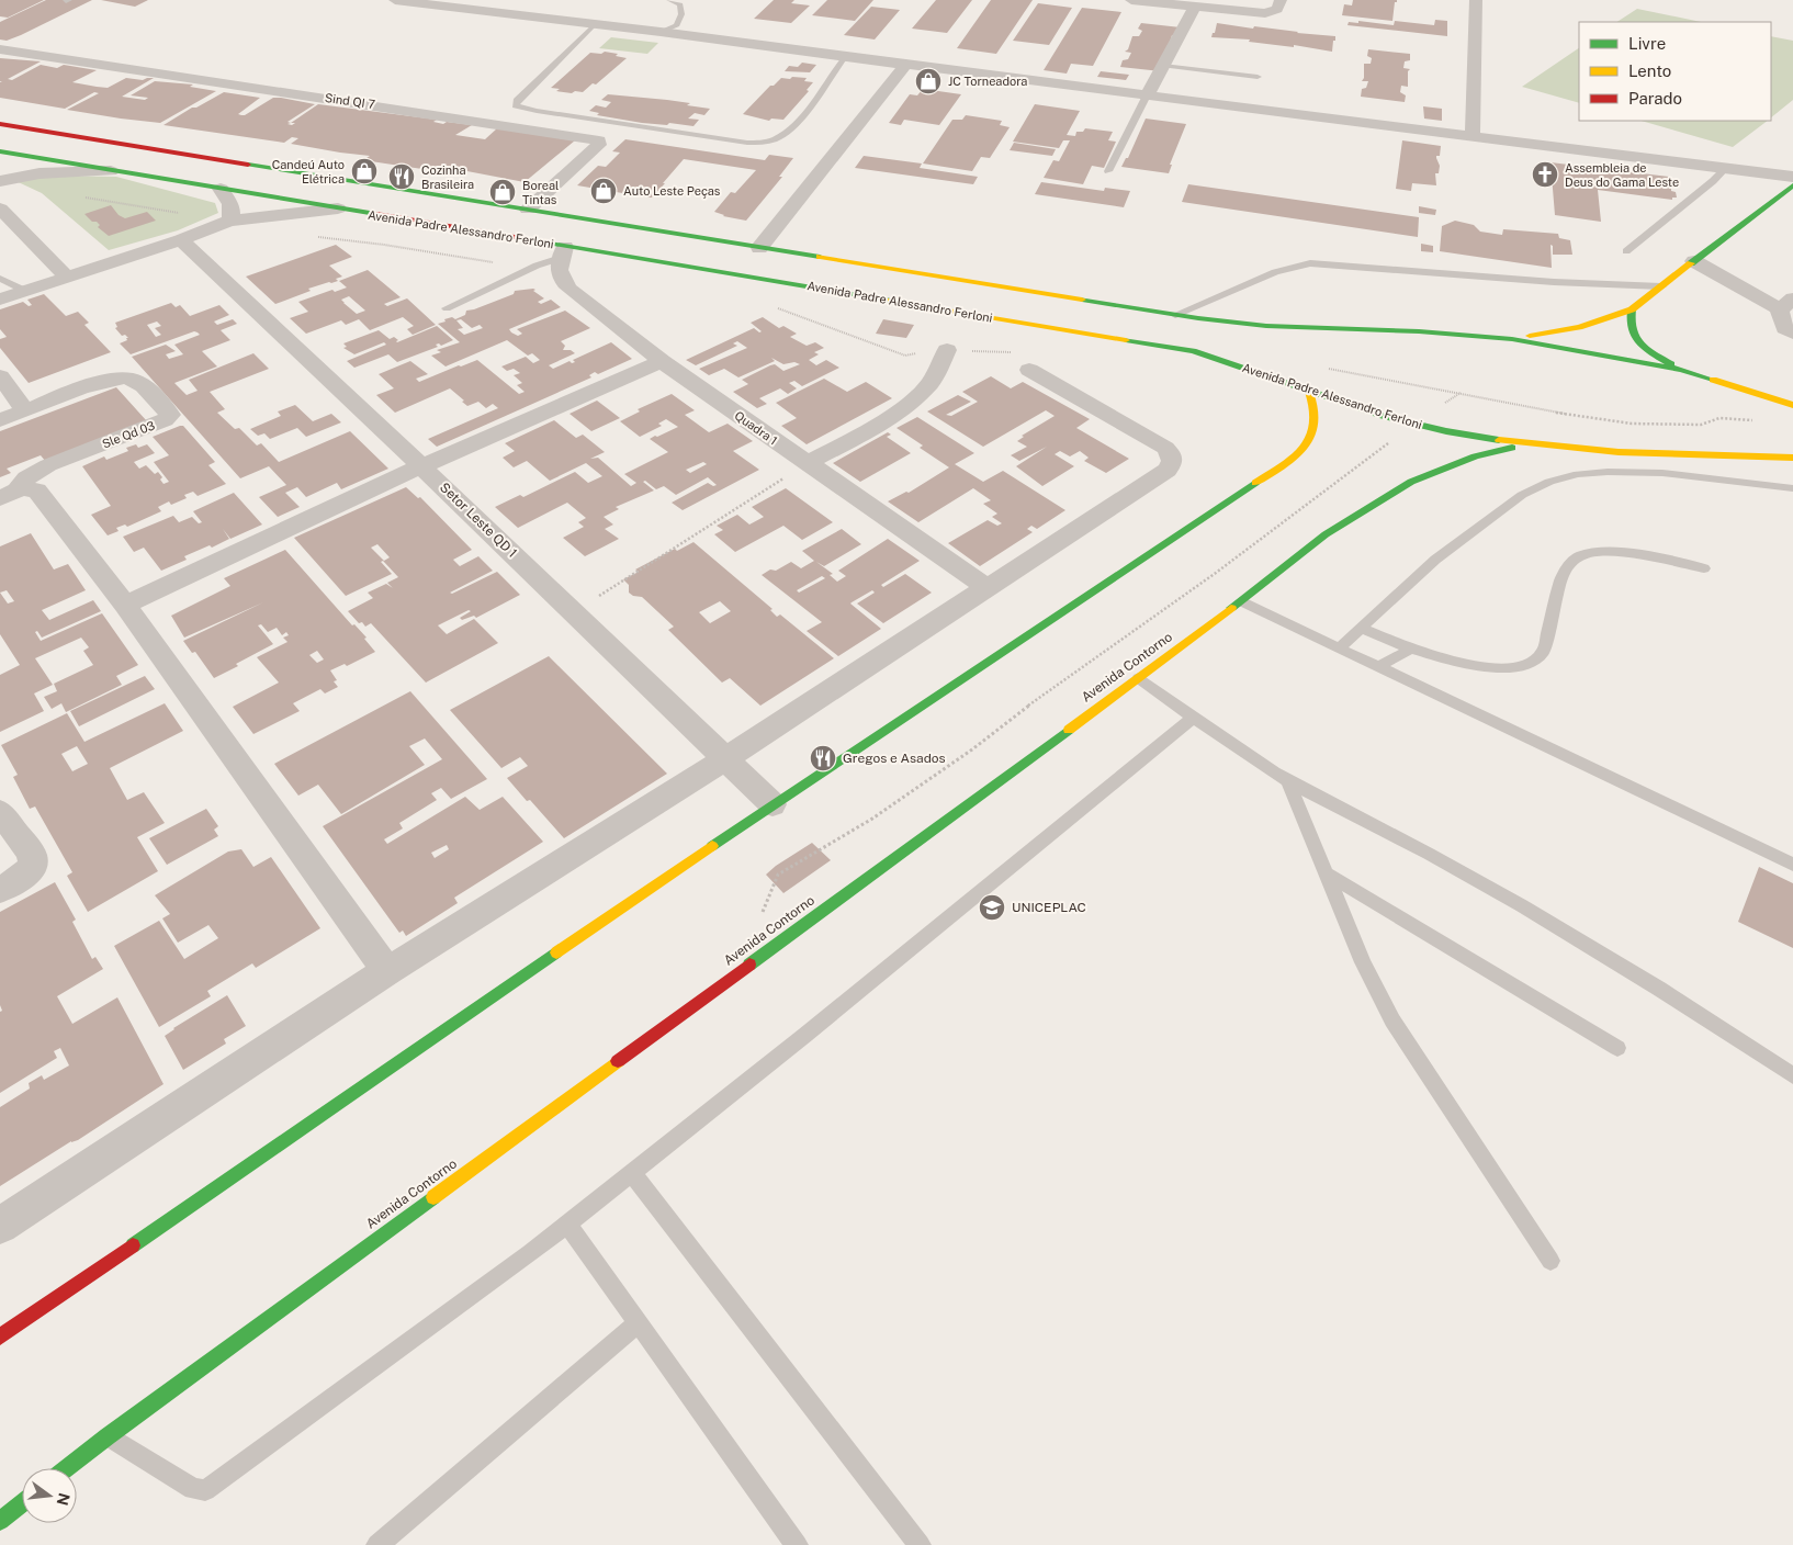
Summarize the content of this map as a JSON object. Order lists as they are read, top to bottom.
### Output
{
  "streets": {
    "main road": ["Avenida Padre Alessandro Ferloni", "Avenida Contorno"],
    "street": [
      "Sind QI 7",
      "Quadra 1",
      "Sle Qd 03",
      "Setor Leste QD 1"
    ]
  },
  "crossings": [
    ["Avenida Padre Alessandro Ferloni", "Quadra 1"],
    ["Avenida Padre Alessandro Ferloni", "Avenida Contorno"]
  ],
  "places": {
    "shop": [
      "JC Torneadora",
      "Candeú Auto Elétrica",
      "Auto Leste Peças",
      "Boreal Tintas"
    ],
    "church": ["Assembleia de Deus do Gama Leste"],
    "restaurant": ["Cozinha Brasileira", "Gregos e Asados"],
    "school or university": ["UNICEPLAC"]
  },
  "legend": ["Livre", "Lento", "Parado"],
  "north": "right"
}
